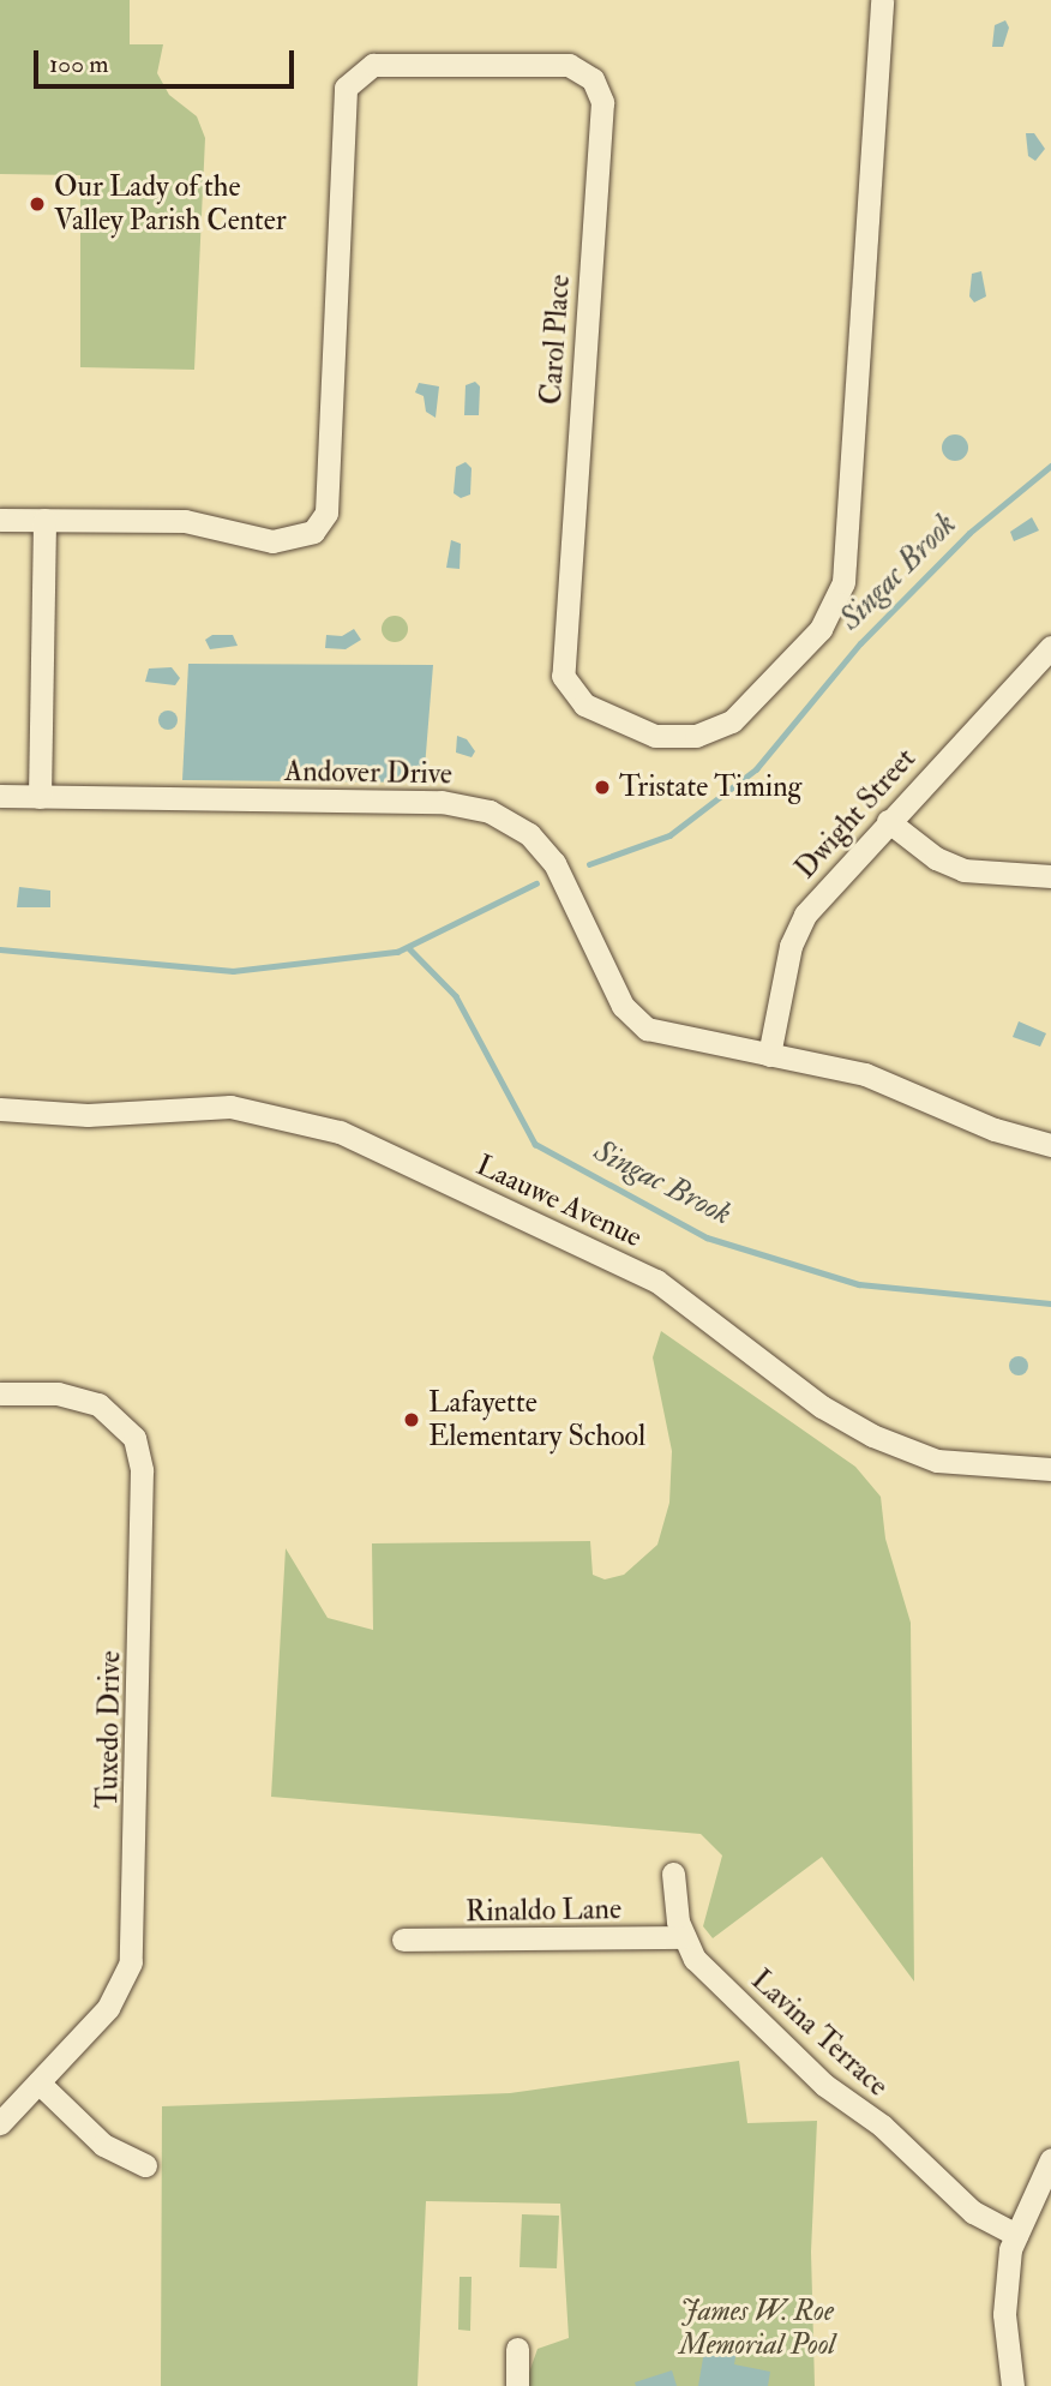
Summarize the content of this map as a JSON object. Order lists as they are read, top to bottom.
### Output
{
  "streets": {
    "street": [
      "Carol Place",
      "Andover Drive",
      "Dwight Street",
      "Laauwe Avenue",
      "Tuxedo Drive",
      "Rinaldo Lane",
      "Lavina Terrace"
    ]
  },
  "crossings": [
    ["Andover Drive", "Dwight Street"],
    ["Rinaldo Lane", "Lavina Terrace"]
  ],
  "water": ["Singac Brook"],
  "parks": ["James W. Roe Memorial Pool"],
  "places": ["Our Lady of the Valley Parish Center", "Tristate Timing", "Lafayette Elementary School"],
  "scale_bar": "100 m"
}
